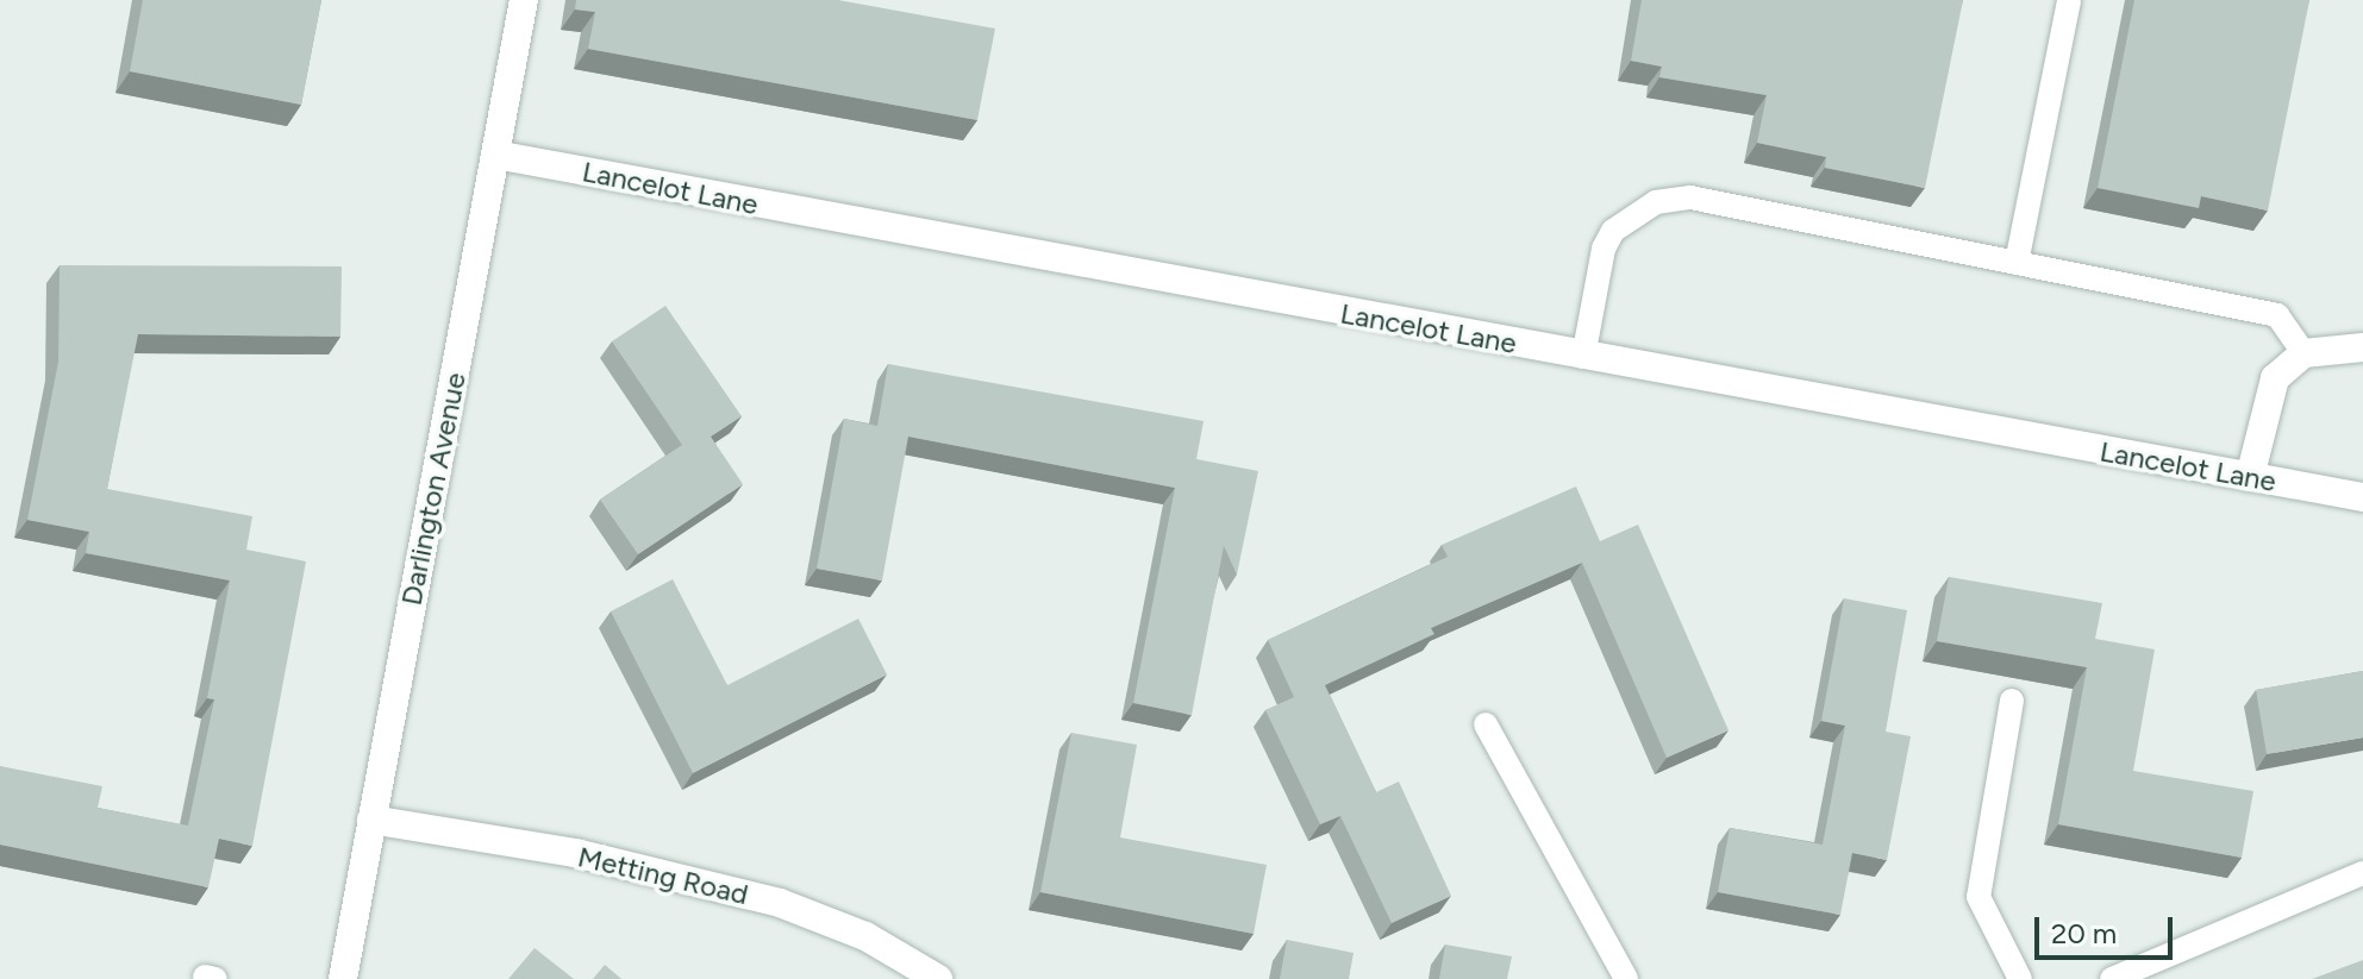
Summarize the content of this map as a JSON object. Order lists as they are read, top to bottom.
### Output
{
  "streets": {
    "street": ["Lancelot Lane", "Darlington Avenue", "Metting Road"]
  },
  "crossings": [
    ["Lancelot Lane", "Darlington Avenue"],
    ["Darlington Avenue", "Metting Road"]
  ],
  "scale_bar": "20 m"
}
